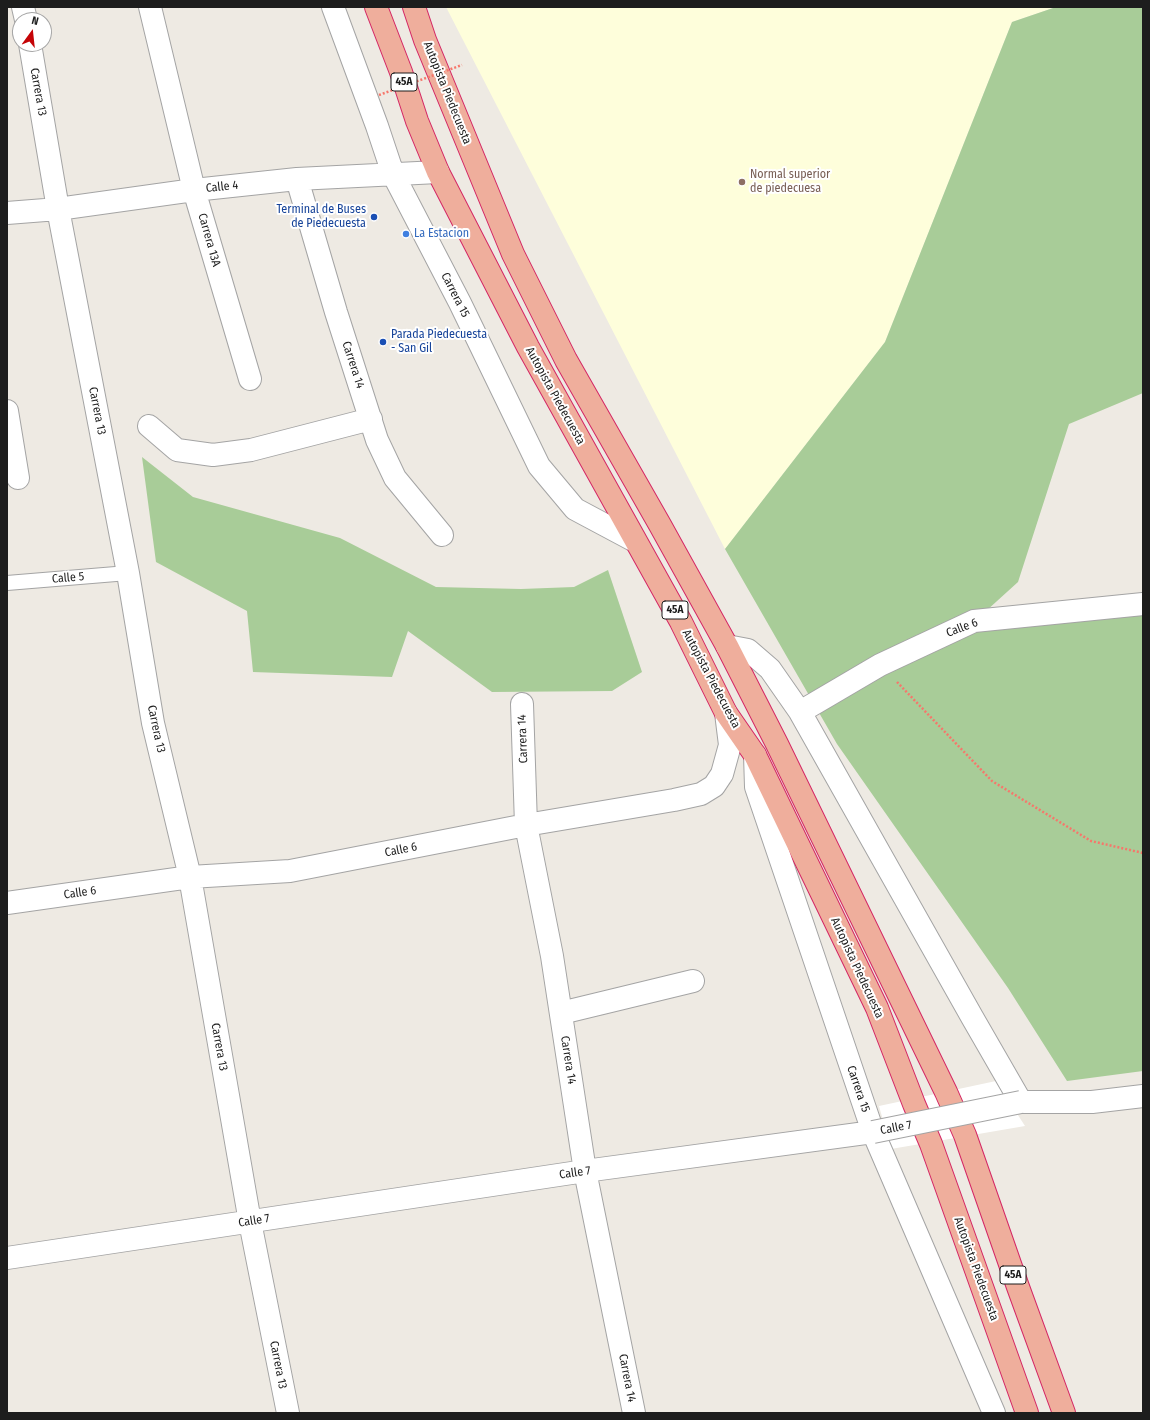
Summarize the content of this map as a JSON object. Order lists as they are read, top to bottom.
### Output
{
  "streets": {
    "highway": ["45A", "Autopista Piedecuesta"],
    "street": [
      "Carrera 13",
      "Calle 4",
      "Carrera 13A",
      "Carrera 15",
      "Carrera 14",
      "Calle 6",
      "Calle 7"
    ],
    "lane": ["Calle 5"]
  },
  "crossings": [
    ["Carrera 13", "Calle 4"],
    ["Carrera 13", "Calle 5"],
    ["Carrera 13", "Calle 6"],
    ["Carrera 13", "Calle 7"],
    ["Autopista Piedecuesta", "Calle 4"],
    ["Autopista Piedecuesta", "Carrera 15"],
    ["Autopista Piedecuesta", "Calle 6"],
    ["Calle 4", "Carrera 13A"],
    ["Calle 4", "Carrera 15"],
    ["Calle 4", "Carrera 14"],
    ["Carrera 15", "Calle 7"],
    ["Carrera 14", "Calle 6"],
    ["Carrera 14", "Calle 7"]
  ],
  "places": [
    "Normal superior de piedecuesa",
    "Terminal de Buses de Piedecuesta",
    "La Estacion",
    "Parada Piedecuesta - San Gil"
  ],
  "north": "top"
}
